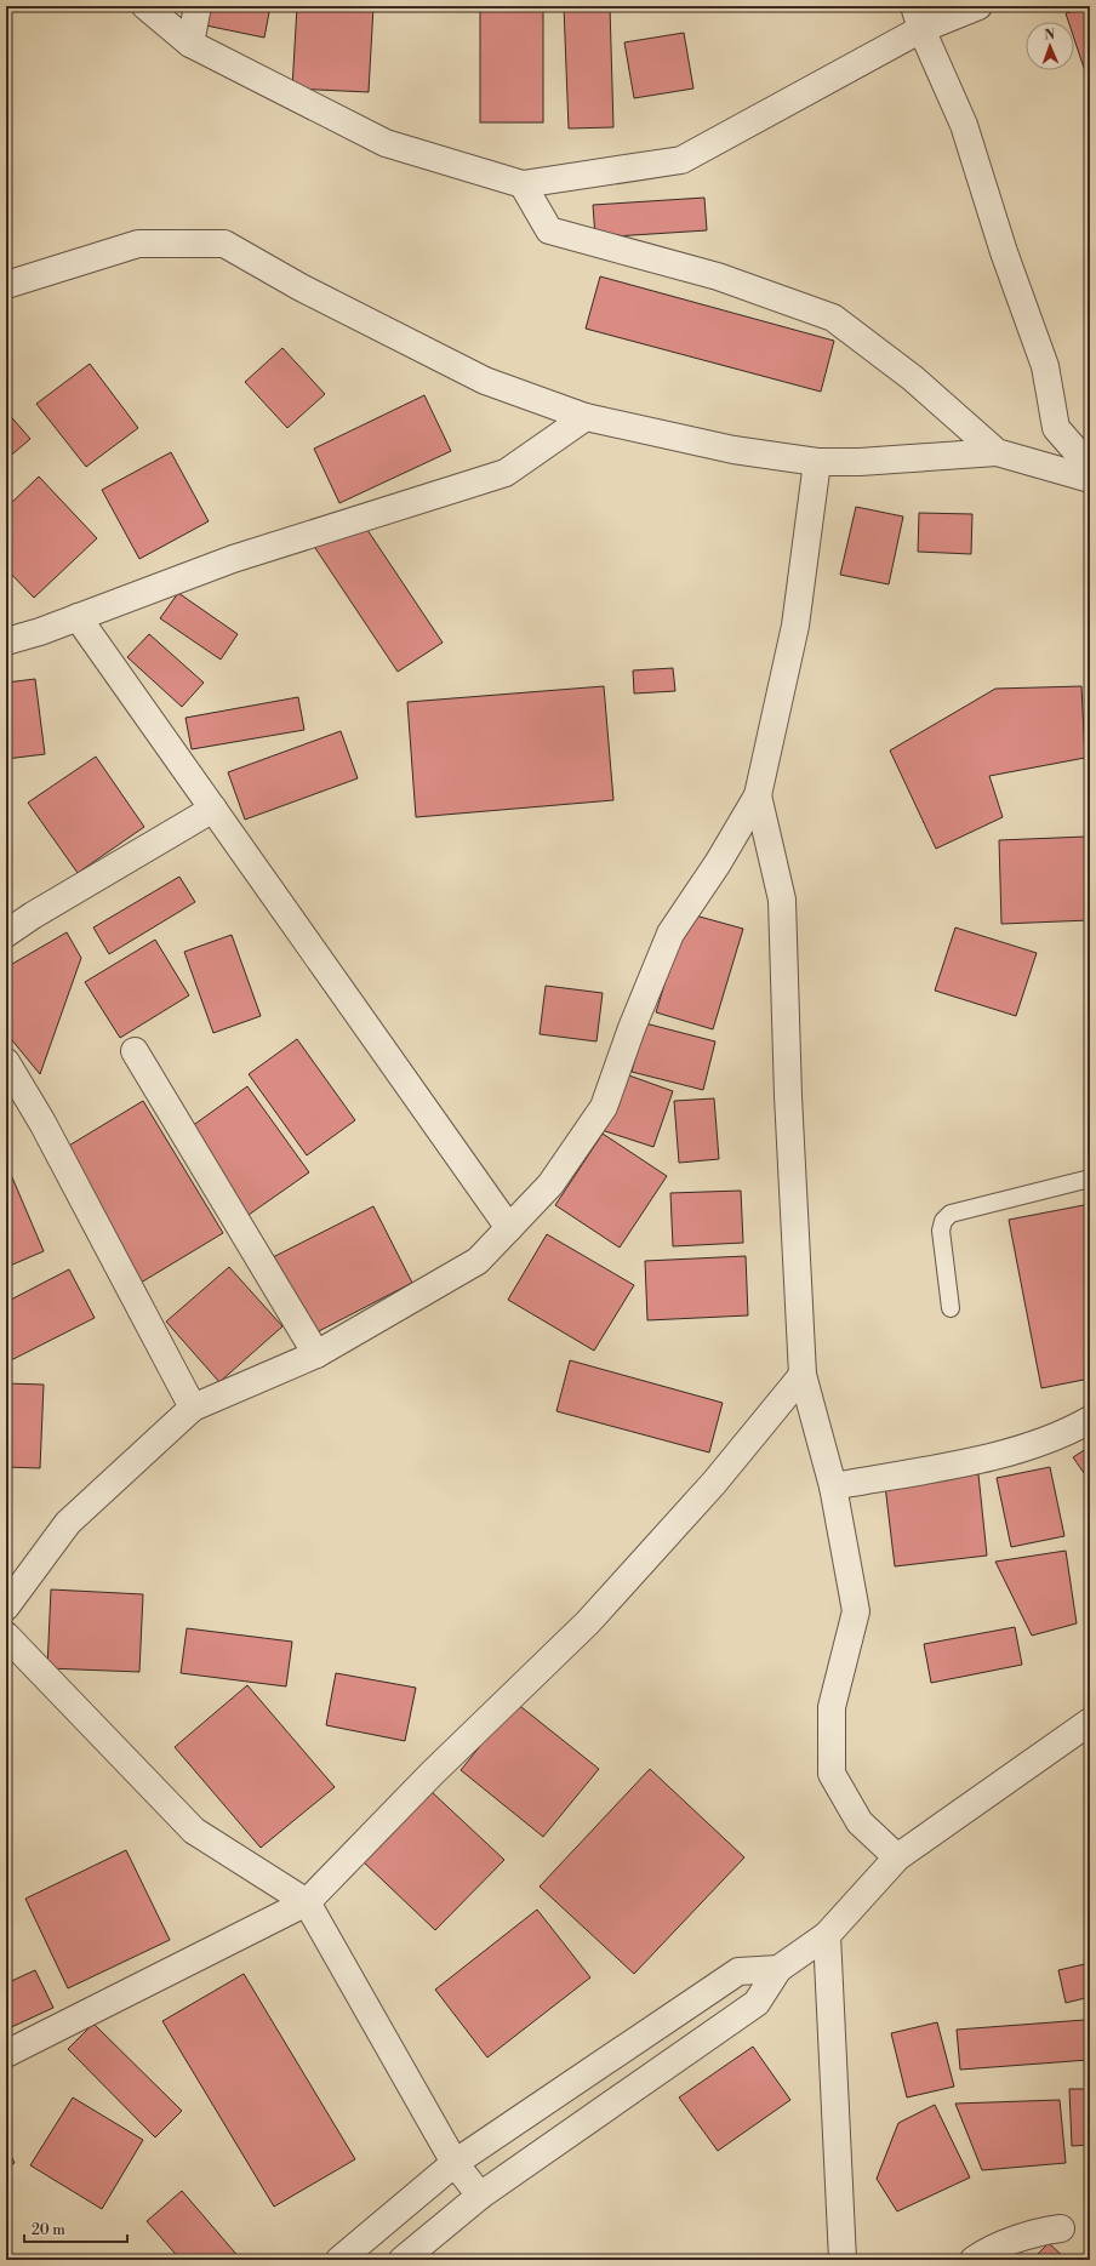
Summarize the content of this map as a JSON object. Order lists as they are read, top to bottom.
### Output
{
  "scale_bar": "20 m",
  "north": "top"
}
